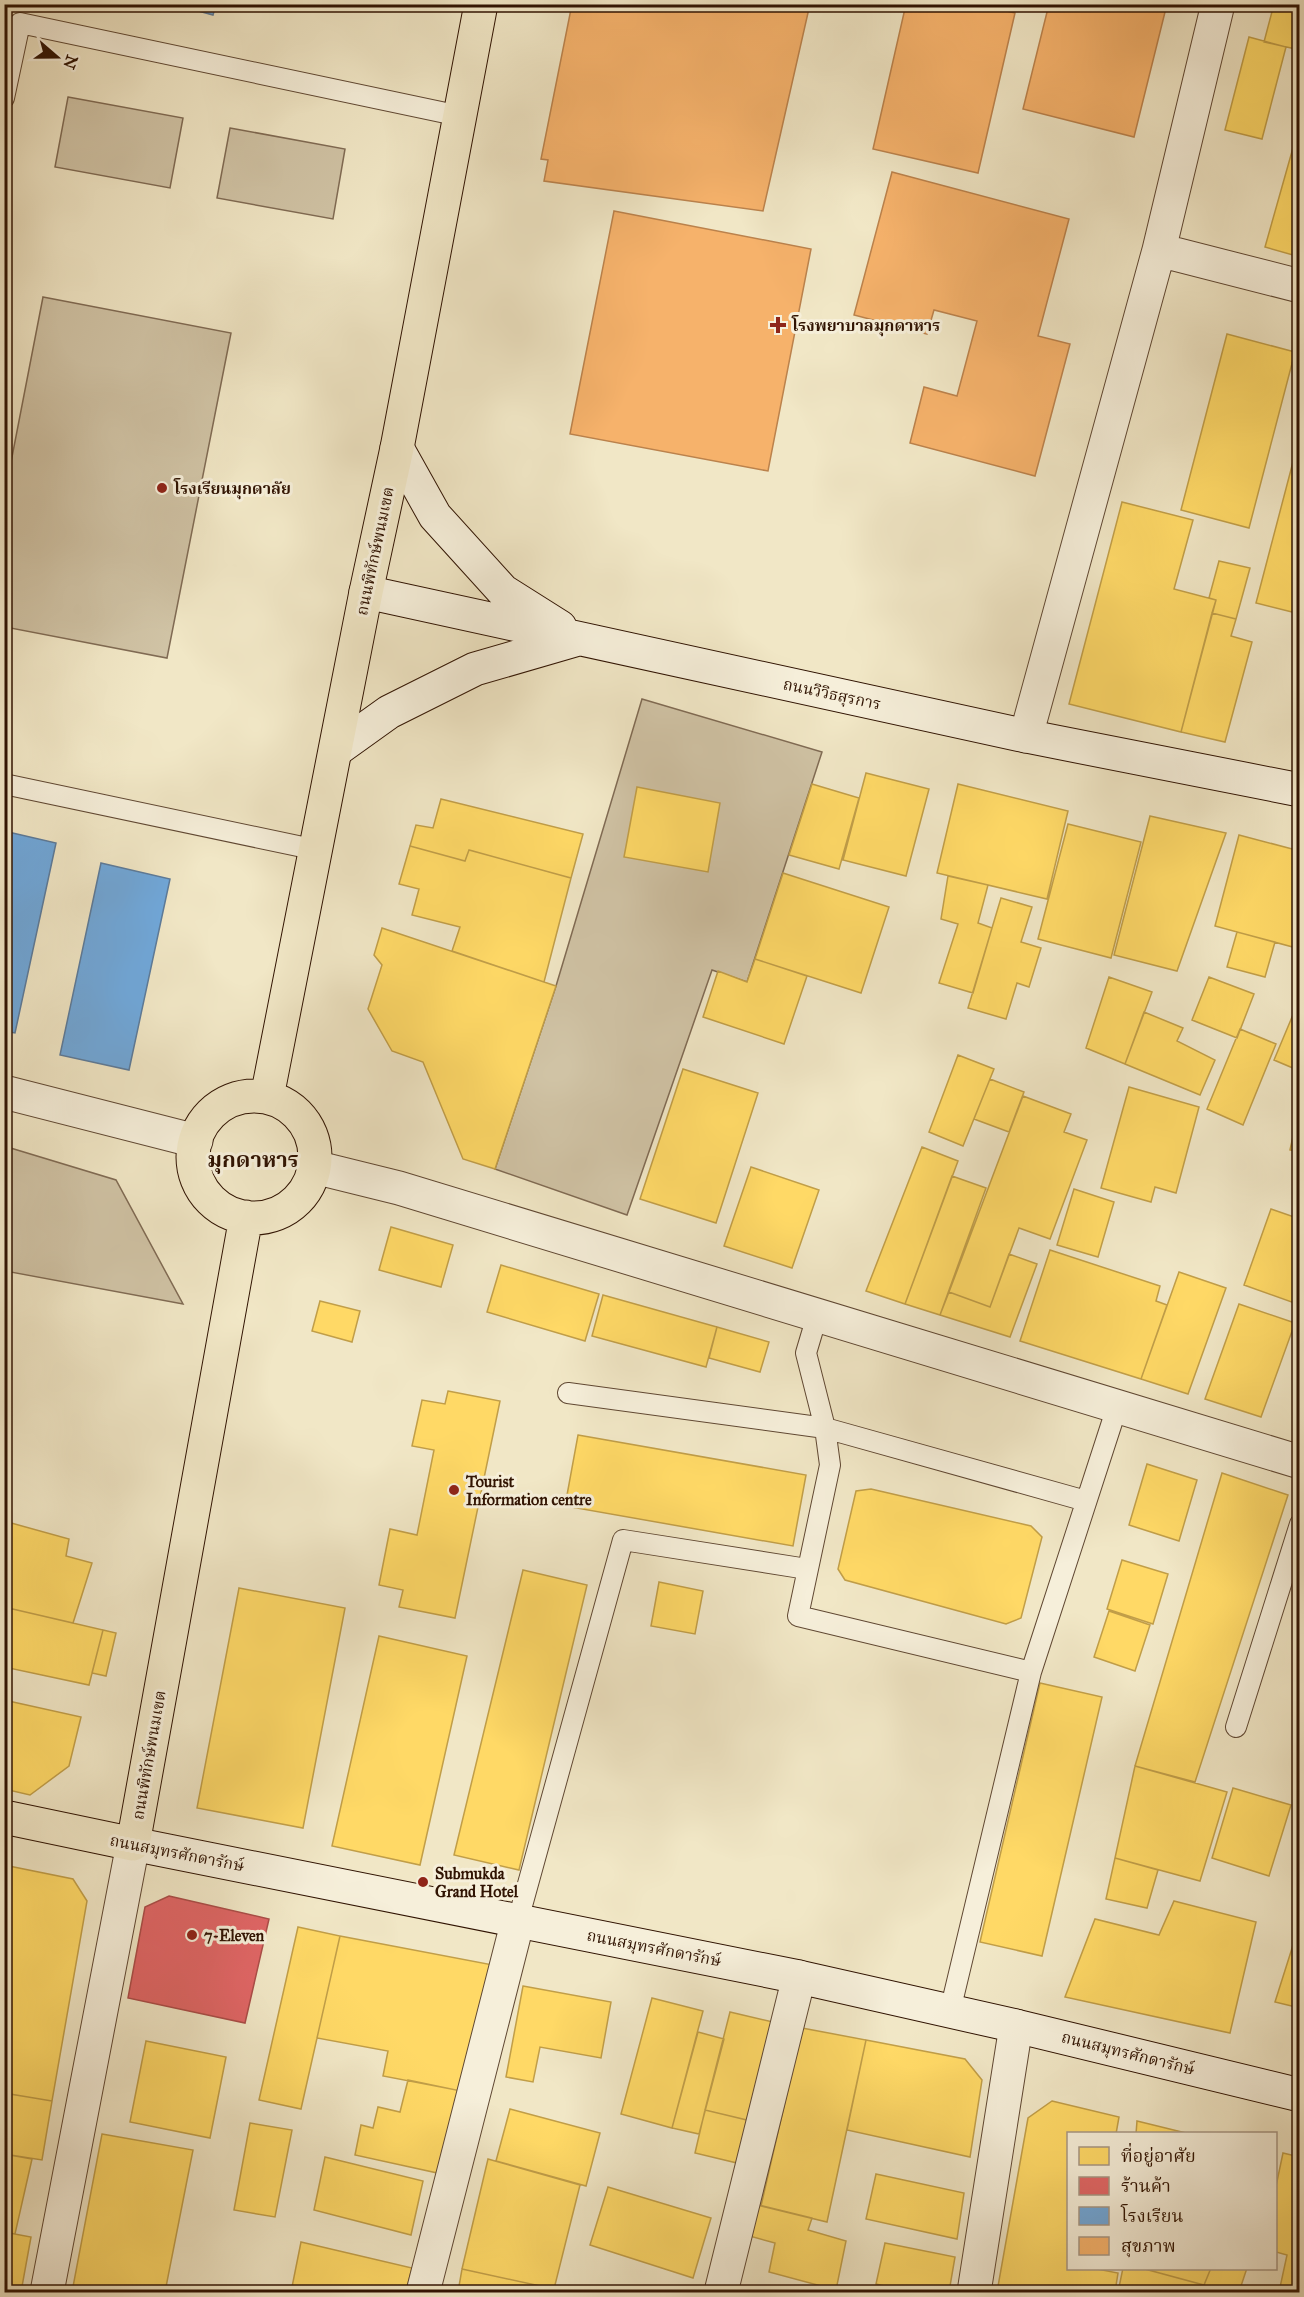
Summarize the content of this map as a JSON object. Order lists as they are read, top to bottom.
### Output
{
  "streets": {
    "main road": ["ถนนพิทักษ์พนมเขต", "ถนนสมุทรศักดารักษ์"],
    "street": ["ถนนวิวิธสุรการ"]
  },
  "crossings": [
    ["ถนนพิทักษ์พนมเขต", "ถนนวิวิธสุรการ"],
    ["ถนนพิทักษ์พนมเขต", "ถนนสมุทรศักดารักษ์"]
  ],
  "districts": ["มุกดาหาร"],
  "places": {
    "health": ["โรงพยาบาลมุกดาหาร"],
    "other": [
      "โรงเรียนมุกดาลัย",
      "Tourist Information centre",
      "Submukda Grand Hotel",
      "7-Eleven"
    ]
  },
  "legend": [
    "ที่อยู่อาศัย",
    "ร้านค้า",
    "โรงเรียน",
    "สุขภาพ"
  ],
  "north": "right"
}
